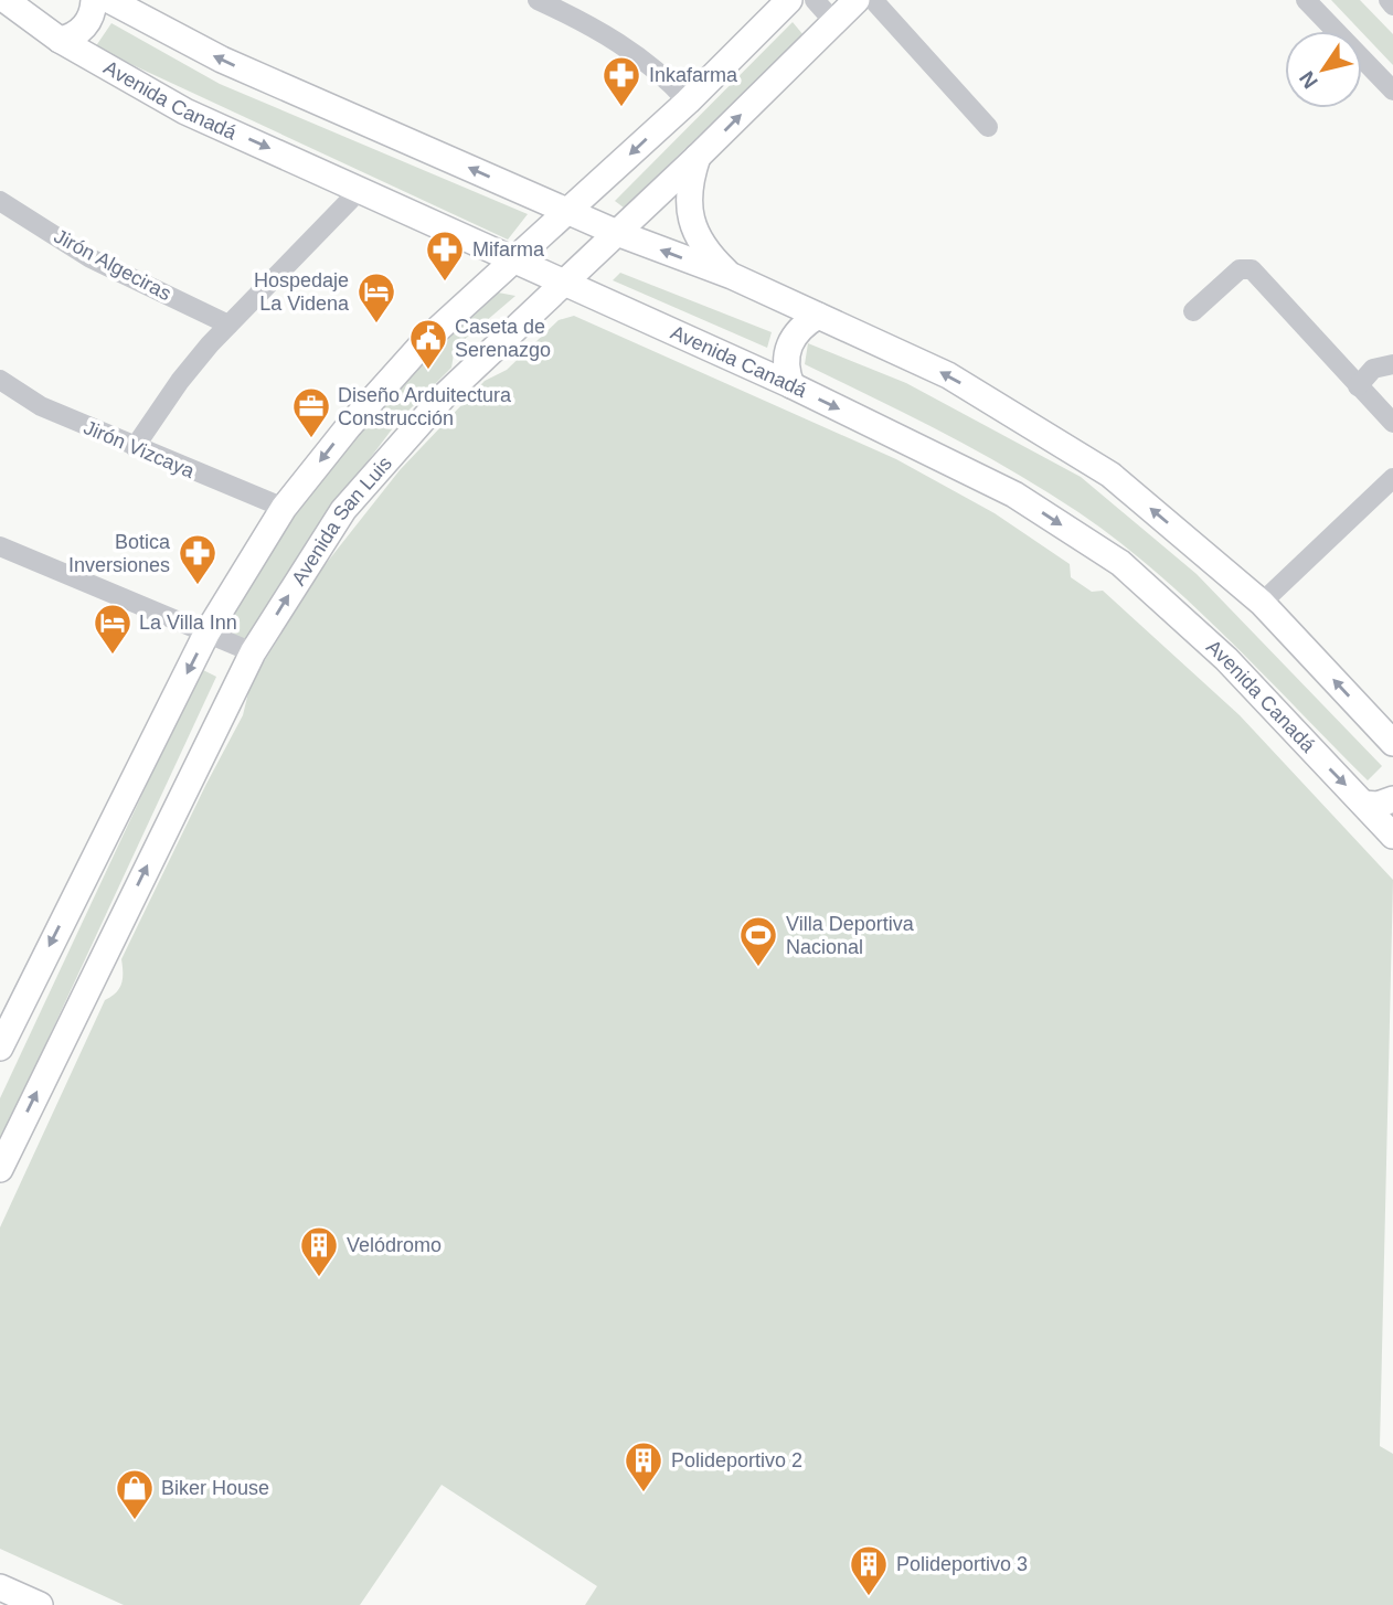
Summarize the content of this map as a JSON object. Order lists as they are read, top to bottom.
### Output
{
  "streets": {
    "main road": ["Avenida Canadá", "Avenida San Luis"],
    "street": ["Jirón Algeciras", "Jirón Vizcaya"]
  },
  "crossings": [
    ["Avenida Canadá", "Avenida San Luis"]
  ],
  "places": {
    "pharmacy": ["Inkafarma", "Mifarma", "Botica Inversiones"],
    "hotel": ["Hospedaje La Videna", "La Villa Inn"],
    "public building": ["Caseta de Serenazgo"],
    "office": ["Diseño Arduitectura Construcción"],
    "sports": ["Villa Deportiva Nacional"],
    "building": ["Velódromo", "Polideportivo 2", "Polideportivo 3"],
    "shop": ["Biker House"]
  },
  "north": "bottom left"
}
